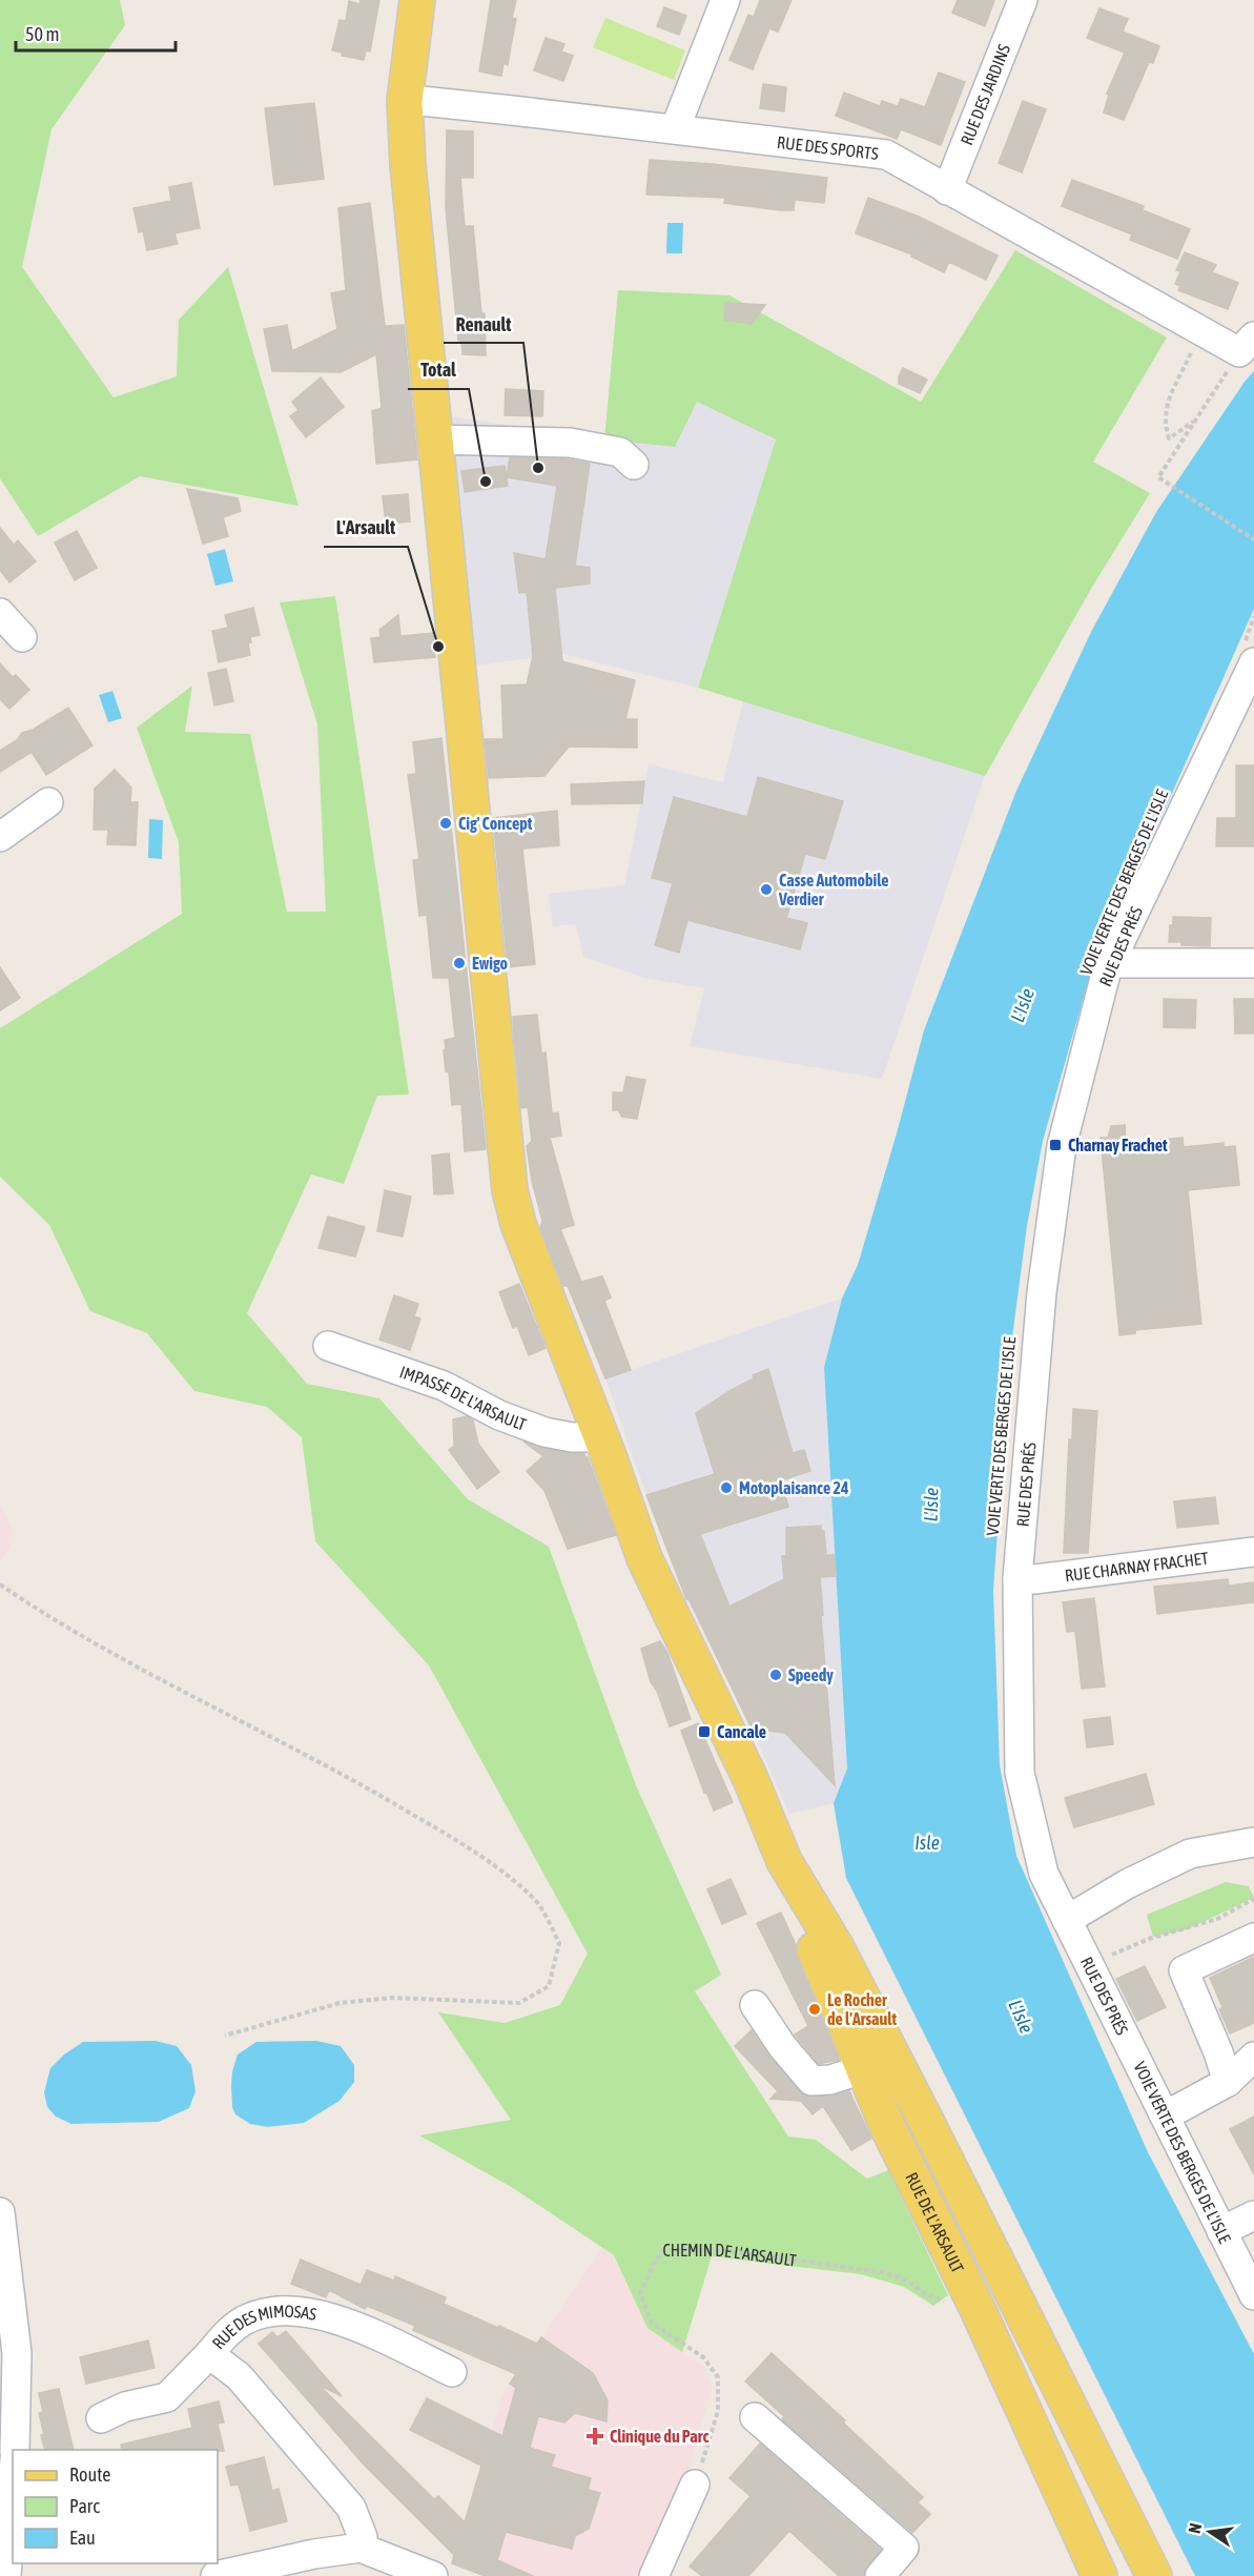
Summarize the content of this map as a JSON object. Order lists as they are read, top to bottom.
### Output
{
  "streets": {
    "main road": ["RUE DE L'ARSAULT"],
    "street": [
      "RUE DES JARDINS",
      "RUE DES SPORTS",
      "RUE DES PRÉS",
      "IMPASSE DE L'ARSAULT",
      "RUE CHARNAY FRACHET",
      "RUE DES MIMOSAS"
    ],
    "path": ["CHEMIN DE L'ARSAULT"]
  },
  "crossings": [
    ["RUE DES JARDINS", "RUE DES SPORTS"],
    ["RUE DES SPORTS", "RUE DE L'ARSAULT"],
    ["RUE DES PRÉS", "RUE CHARNAY FRACHET"],
    ["IMPASSE DE L'ARSAULT", "RUE DE L'ARSAULT"],
    ["RUE DE L'ARSAULT", "CHEMIN DE L'ARSAULT"]
  ],
  "water": ["L'Isle", "Isle"],
  "places": {
    "other": [
      "Renault",
      "Total",
      "L'Arsault",
      "Cig' Concept",
      "Casse Automobile Verdier",
      "Ewigo",
      "Motoplaisance 24",
      "Speedy",
      "Le Rocher de l'Arsault"
    ],
    "transit": ["Charnay Frachet", "Cancale"],
    "health": ["Clinique du Parc"]
  },
  "legend": ["Route", "Parc", "Eau"],
  "scale_bar": "50 m",
  "north": "left"
}
